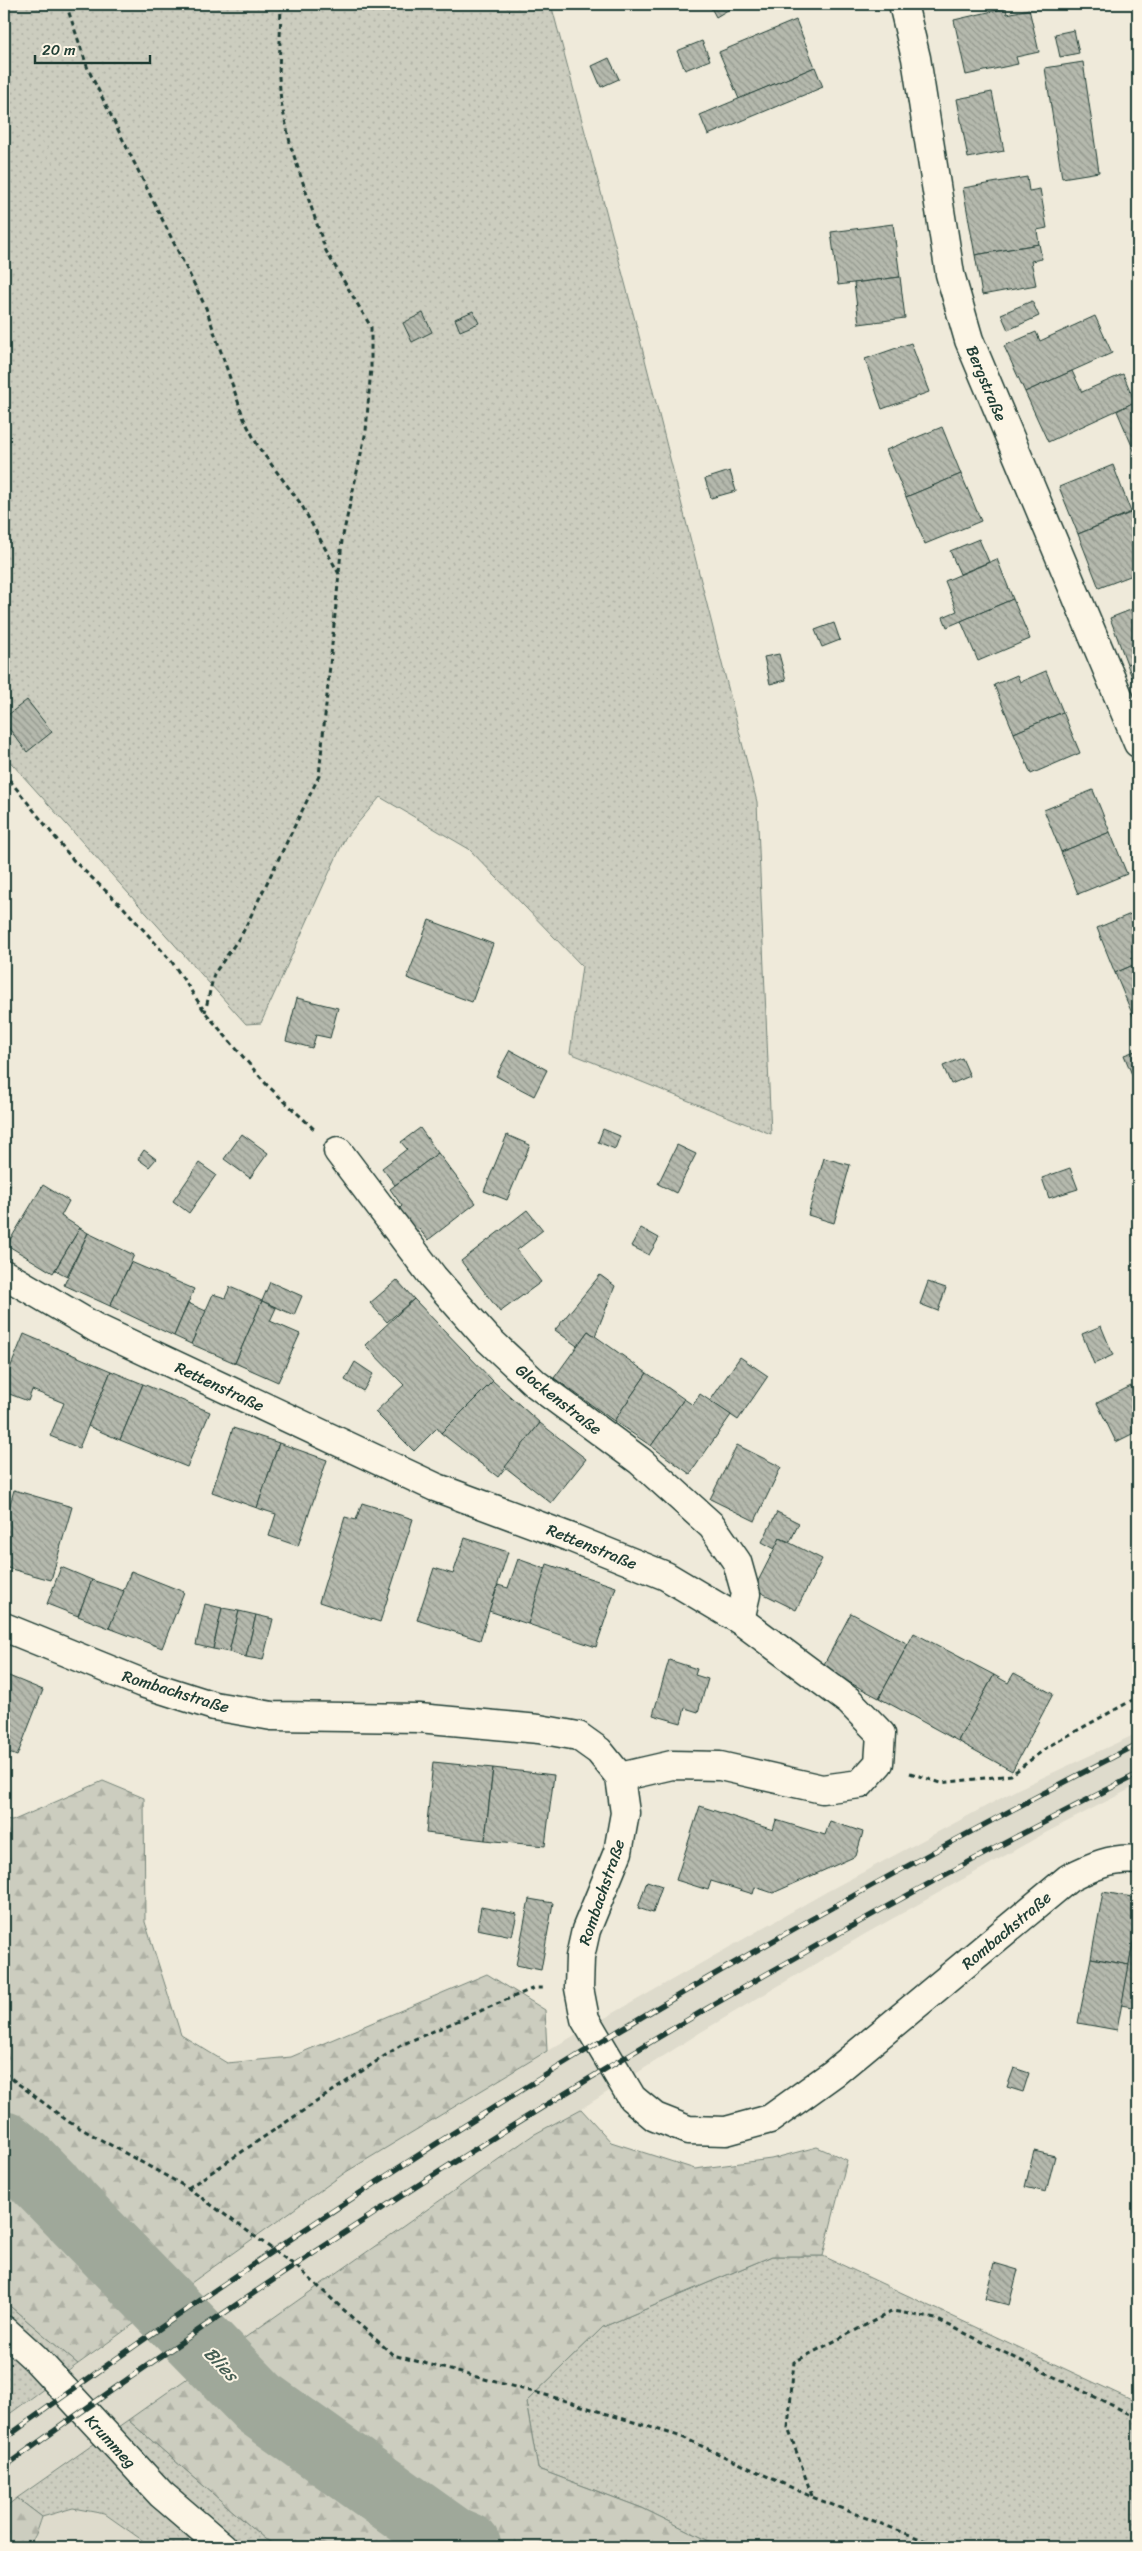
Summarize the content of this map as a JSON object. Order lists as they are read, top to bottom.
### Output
{
  "streets": {
    "street": [
      "Bergstraße",
      "Rettenstraße",
      "Glockenstraße",
      "Rombachstraße",
      "Krummeg"
    ]
  },
  "crossings": [
    ["Rettenstraße", "Glockenstraße"]
  ],
  "water": ["Blies"],
  "scale_bar": "20 m"
}
